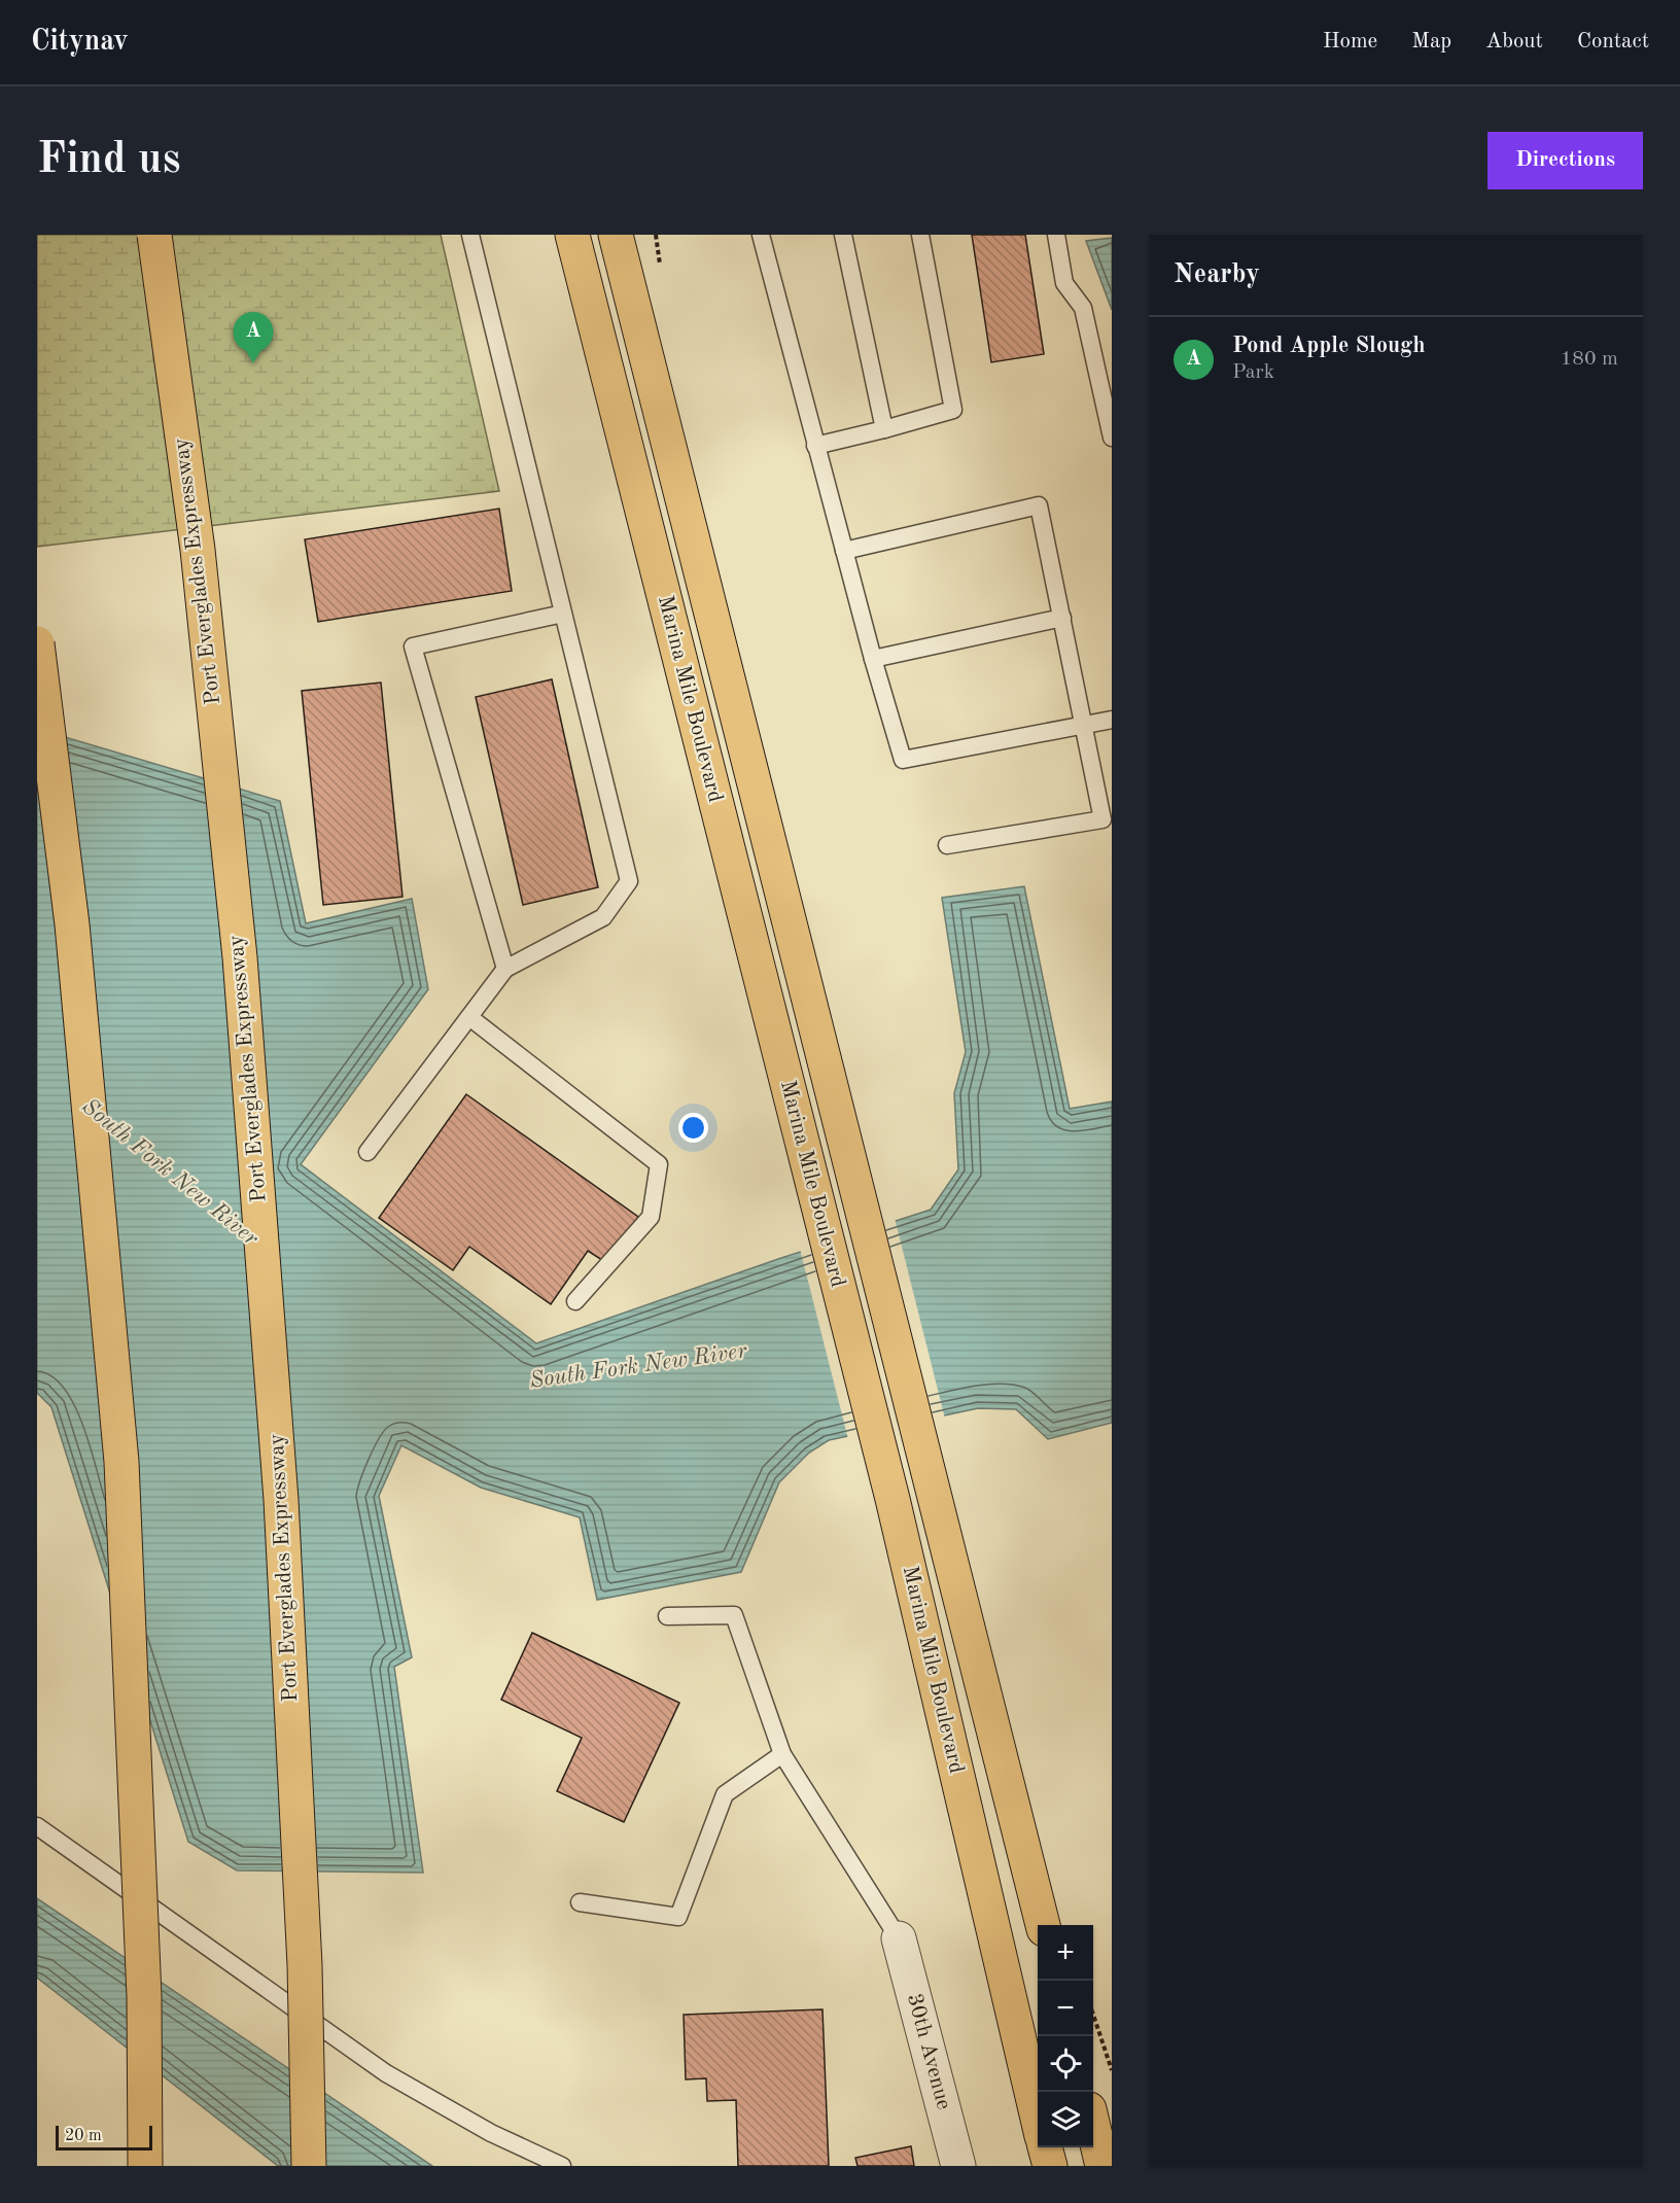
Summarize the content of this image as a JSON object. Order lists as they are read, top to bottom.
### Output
{
  "streets": {
    "main road": ["Port Everglades Expressway", "Marina Mile Boulevard"],
    "street": ["30th Avenue"]
  },
  "water": ["South Fork New River"],
  "scale_bar": "20 m",
  "page": {
    "header": "Citynav",
    "nav": [
      "Home",
      "Map",
      "About",
      "Contact"
    ],
    "buttons": "Directions",
    "title": "Find us",
    "heading": "Nearby",
    "pins": "A",
    "list": [
      {
        "mark": "A",
        "name": "Pond Apple Slough",
        "note": "Park",
        "value": "180 m"
      }
    ],
    "map_buttons": ["+", "−"],
    "scale": "20 m"
  }
}
